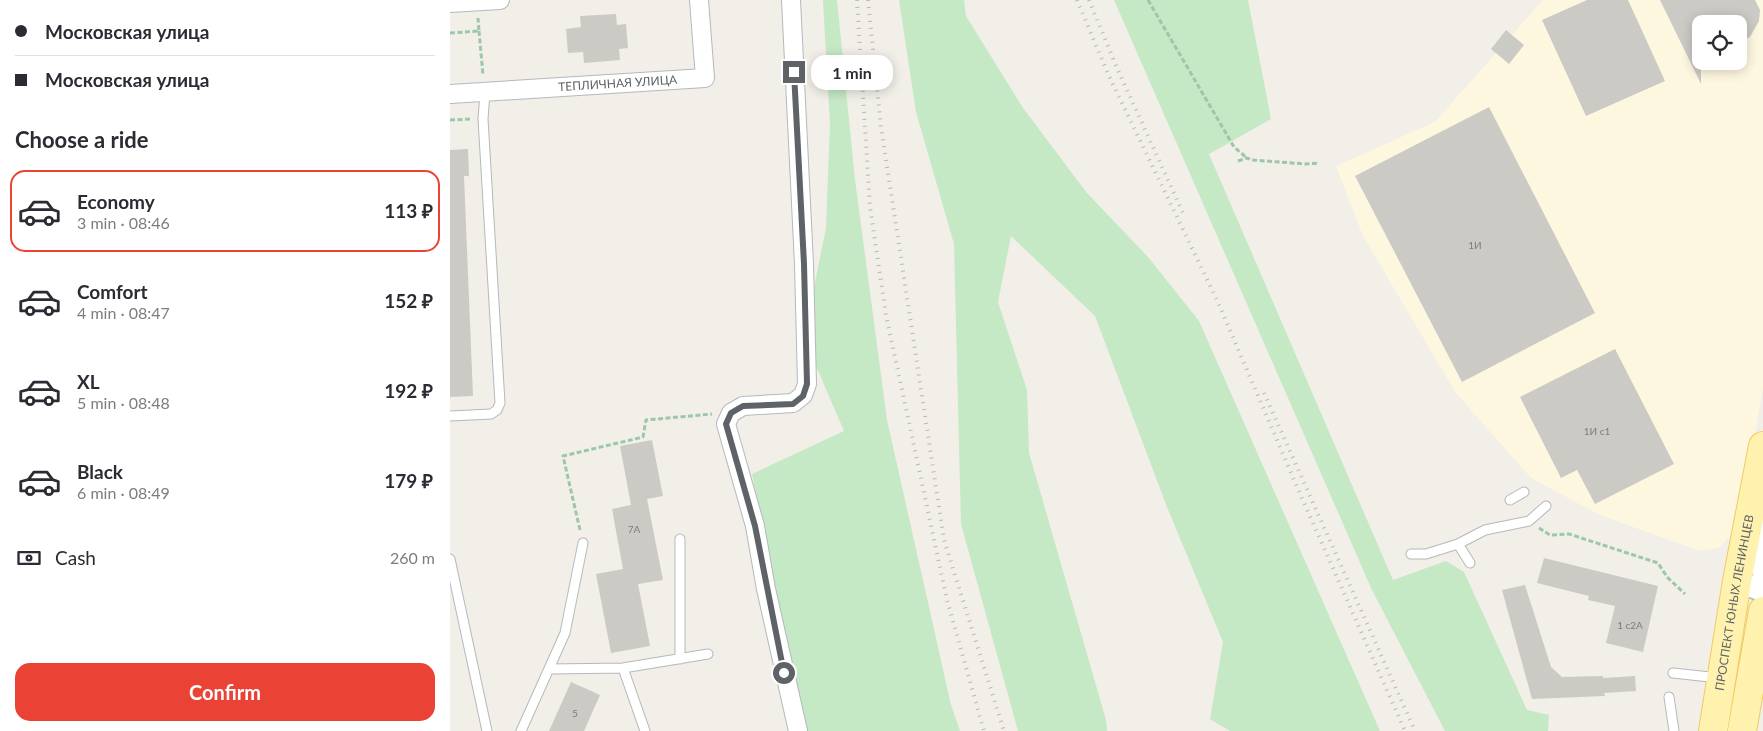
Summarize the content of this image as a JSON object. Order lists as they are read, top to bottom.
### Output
{
  "streets": {
    "main road": ["ПРОСПЕКТ ЮНЫХ ЛЕНИНЦЕВ"],
    "street": ["ТЕПЛИЧНАЯ УЛИЦА"]
  },
  "house_numbers": [
    "1И",
    "1И с1",
    "7А",
    "1 с2А",
    "5"
  ],
  "page": {
    "banner": ["Московская улица", "Московская улица"],
    "bubble": "1 min",
    "heading": "Choose a ride",
    "list": [
      {
        "name": "Economy",
        "note": "3 min · 08:46",
        "value": "113 ₽"
      },
      {
        "name": "Comfort",
        "note": "4 min · 08:47",
        "value": "152 ₽"
      },
      {
        "name": "XL",
        "note": "5 min · 08:48",
        "value": "192 ₽"
      },
      {
        "name": "Black",
        "note": "6 min · 08:49",
        "value": "179 ₽"
      }
    ],
    "pay": ["Cash", "260 m"],
    "buttons": "Confirm"
  }
}
